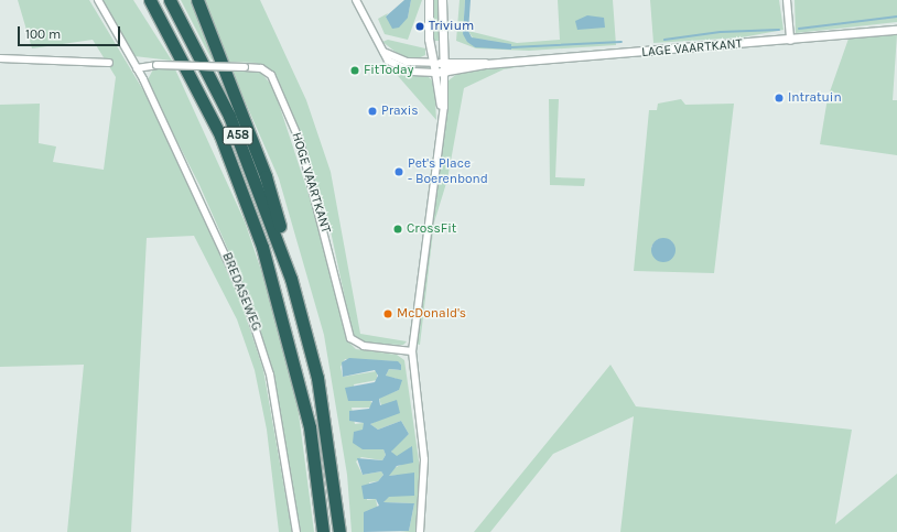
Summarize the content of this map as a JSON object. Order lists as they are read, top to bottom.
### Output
{
  "streets": {
    "highway": ["A58"],
    "street": ["LAGE VAARTKANT", "HOGE VAARTKANT", "BREDASEWEG"]
  },
  "crossings": [
    ["HOGE VAARTKANT", "BREDASEWEG"]
  ],
  "places": [
    "Trivium",
    "FitToday",
    "Intratuin",
    "Praxis",
    "Pet's Place - Boerenbond",
    "CrossFit",
    "McDonald's"
  ],
  "scale_bar": "100 m"
}
